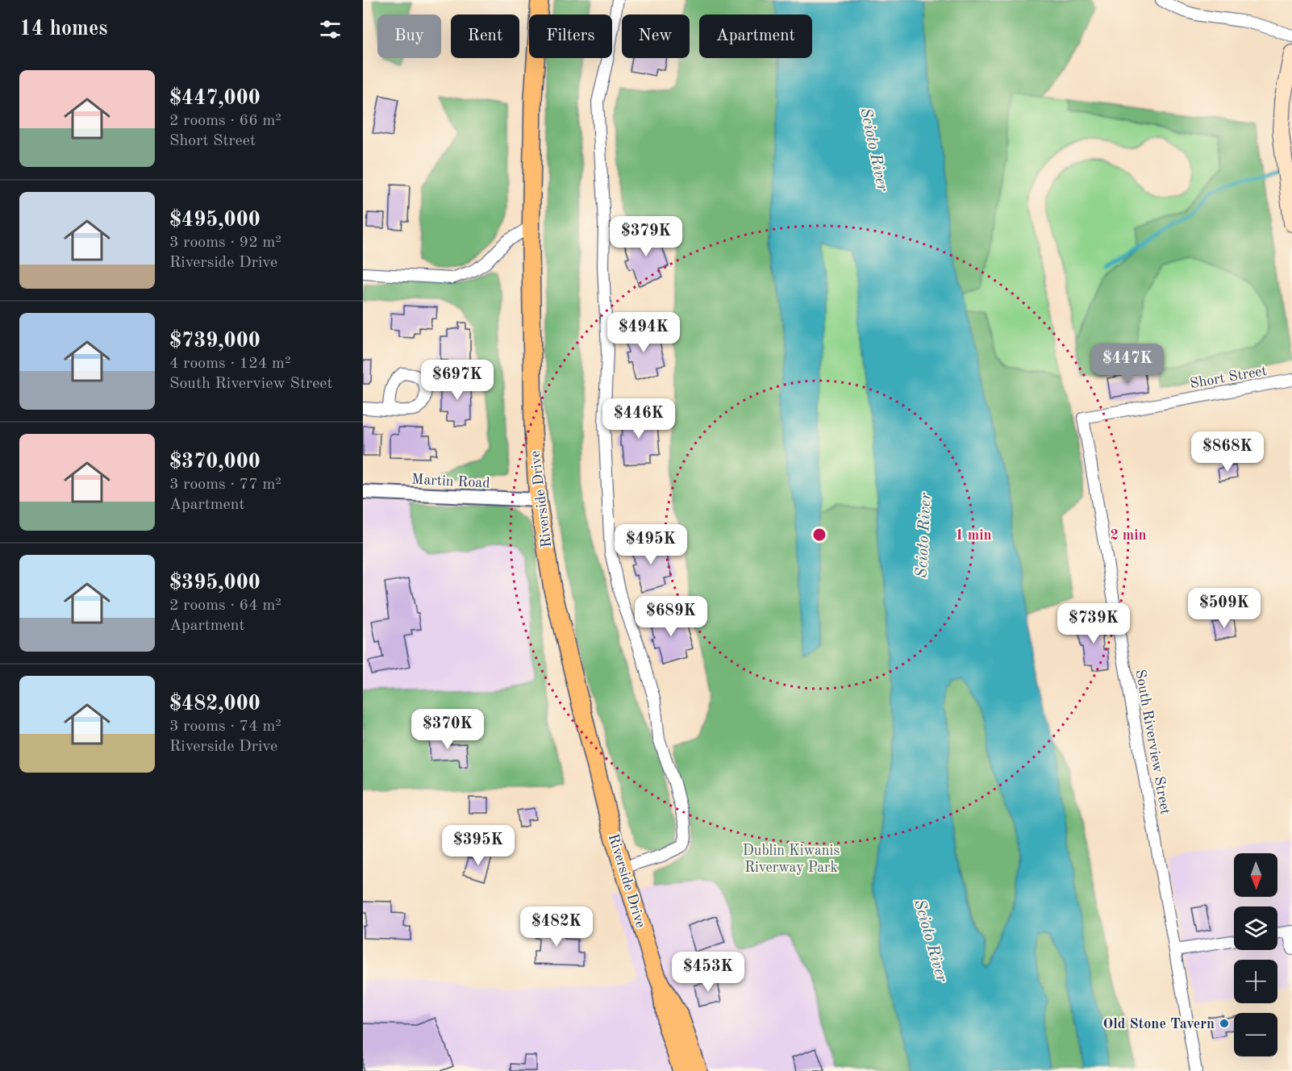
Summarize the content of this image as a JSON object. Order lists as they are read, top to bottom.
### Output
{
  "streets": {
    "main road": ["Riverside Drive"],
    "street": ["Short Street", "Martin Road", "South Riverview Street"]
  },
  "crossings": [
    ["Short Street", "South Riverview Street"],
    ["Martin Road", "Riverside Drive"]
  ],
  "water": ["Scioto River"],
  "parks": ["Dublin Kiwanis Riverway Park"],
  "places": ["Old Stone Tavern"],
  "north": "bottom",
  "page": {
    "heading": "14 homes",
    "chip": [
      "Buy",
      "Rent",
      "Filters",
      "New",
      "Apartment"
    ],
    "list": [
      {
        "name": "$447,000",
        "note": "2 rooms · 66 m² · Short Street"
      },
      {
        "name": "$495,000",
        "note": "3 rooms · 92 m² · Riverside Drive"
      },
      {
        "name": "$739,000",
        "note": "4 rooms · 124 m² · South Riverview Street"
      },
      {
        "name": "$370,000",
        "note": "3 rooms · 77 m² · Apartment"
      },
      {
        "name": "$395,000",
        "note": "2 rooms · 64 m² · Apartment"
      },
      {
        "name": "$482,000",
        "note": "3 rooms · 74 m² · Riverside Drive"
      }
    ],
    "price": [
      "$379K",
      "$494K",
      "$447K",
      "$697K",
      "$446K",
      "$868K",
      "$495K",
      "$509K",
      "$689K",
      "$739K",
      "$370K",
      "$395K",
      "$482K",
      "$453K"
    ],
    "map_buttons": ["+", "−"]
  },
  "rings": ["1 min", "2 min"]
}
